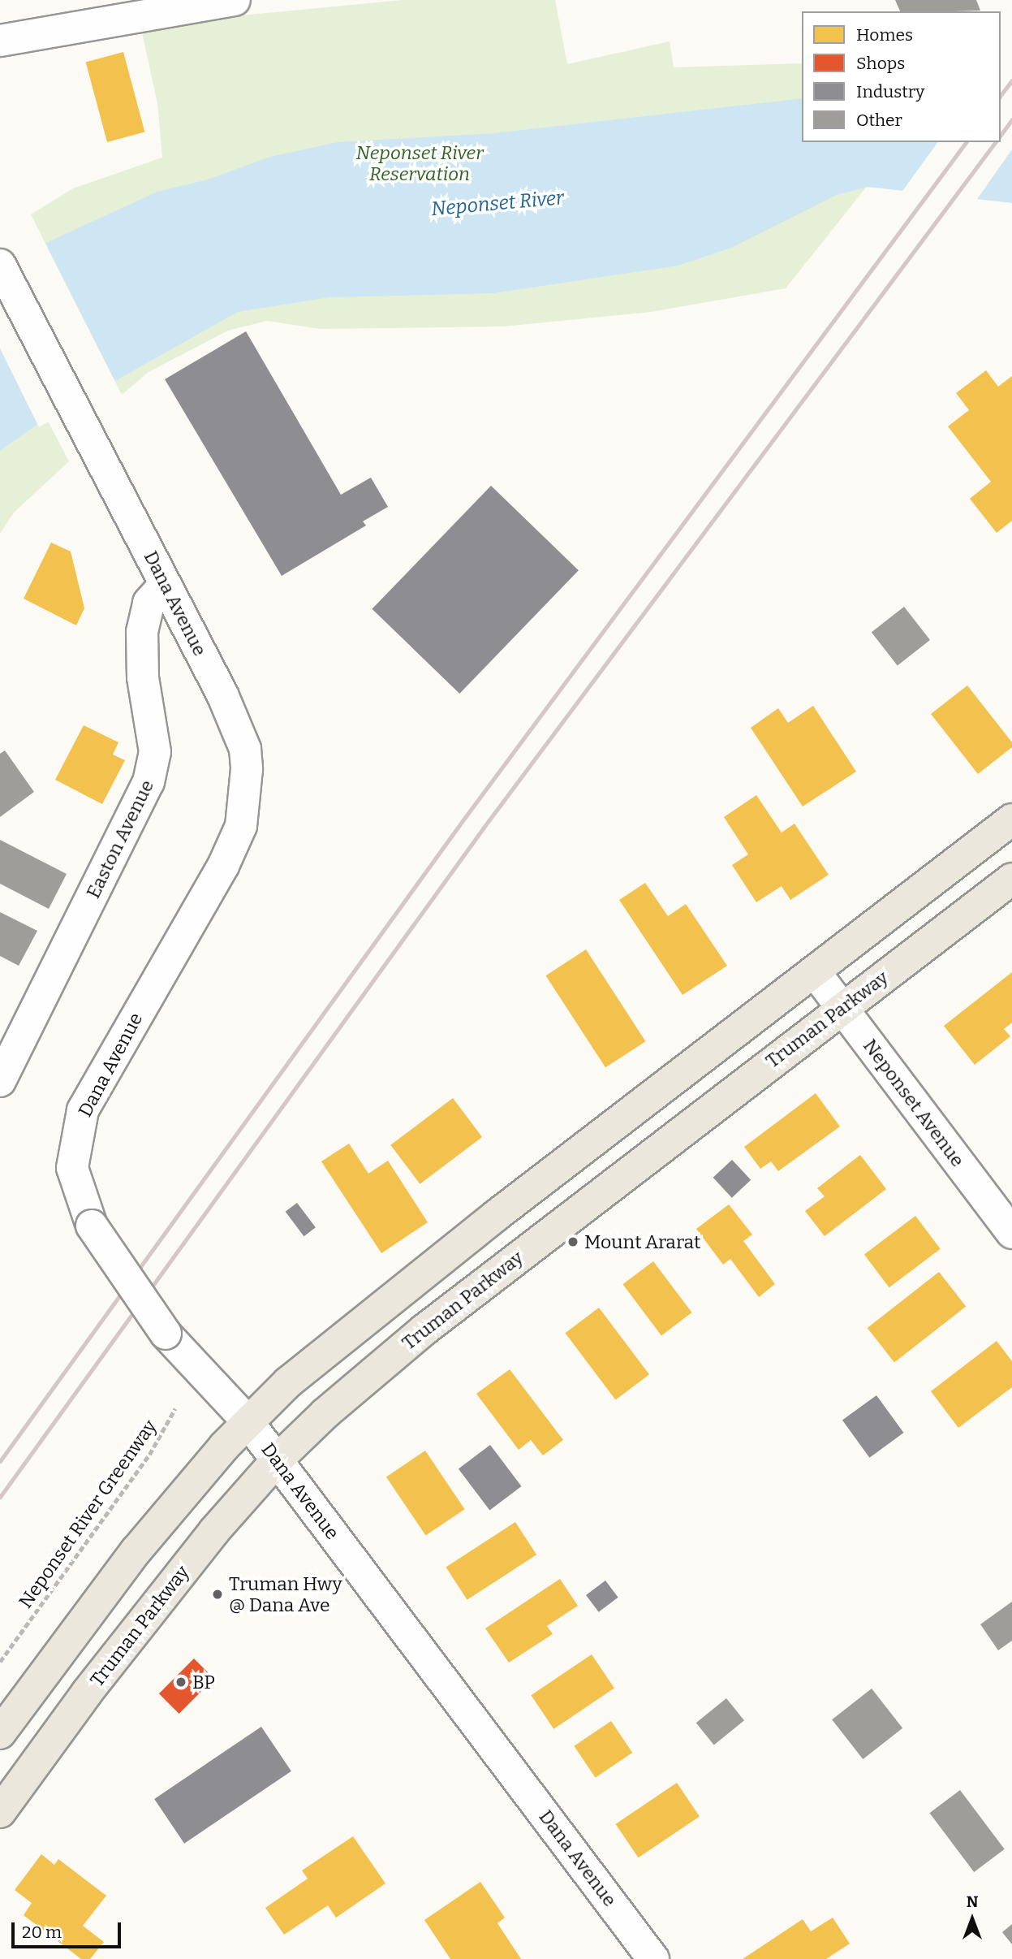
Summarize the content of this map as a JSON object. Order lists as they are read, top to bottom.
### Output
{
  "streets": {
    "main road": ["Truman Parkway"],
    "street": ["Dana Avenue", "Easton Avenue", "Neponset Avenue"],
    "path": ["Neponset River Greenway"]
  },
  "crossings": [
    ["Dana Avenue", "Easton Avenue"],
    ["Dana Avenue", "Truman Parkway"],
    ["Truman Parkway", "Neponset Avenue"]
  ],
  "water": ["Neponset River"],
  "parks": ["Neponset River Reservation"],
  "places": ["Mount Ararat", "Truman Hwy @ Dana Ave", "BP"],
  "legend": [
    "Homes",
    "Shops",
    "Industry",
    "Other"
  ],
  "scale_bar": "20 m",
  "north": "top"
}
